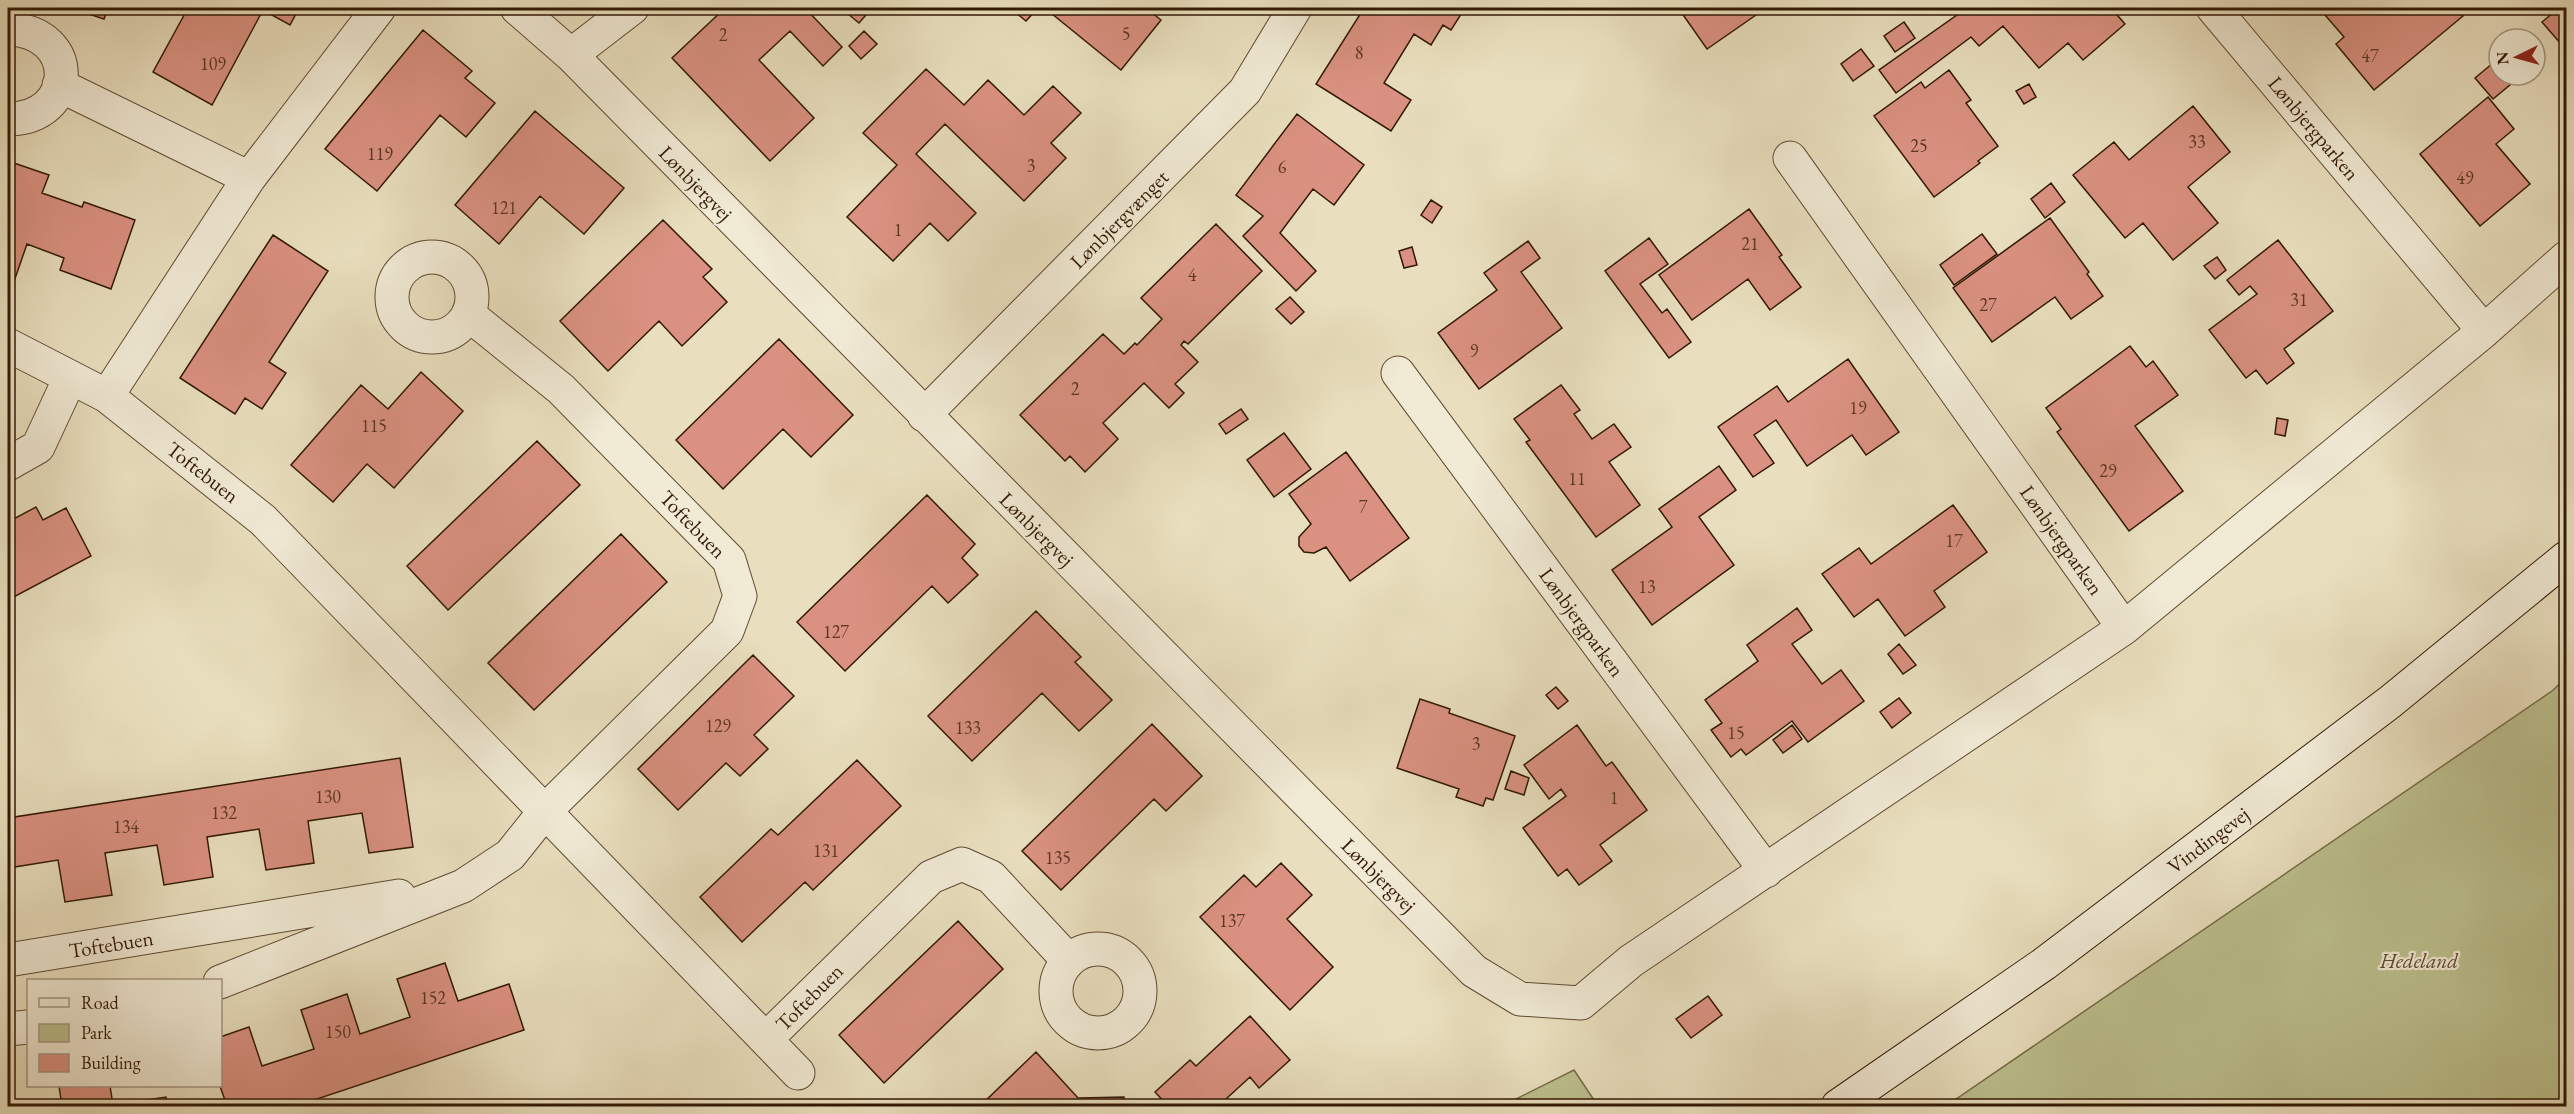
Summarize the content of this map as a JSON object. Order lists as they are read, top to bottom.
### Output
{
  "streets": {
    "street": [
      "Lønbjergparken",
      "Lønbjergvej",
      "Lønbjergvænget",
      "Toftebuen",
      "Vindingevej"
    ]
  },
  "crossings": [
    ["Lønbjergparken", "Lønbjergvej"],
    ["Lønbjergvej", "Lønbjergvænget"]
  ],
  "parks": ["Hedeland"],
  "house_numbers": [
    "5",
    "2",
    "8",
    "47",
    "109",
    "33",
    "25",
    "119",
    "3",
    "6",
    "49",
    "121",
    "1",
    "21",
    "4",
    "31",
    "27",
    "9",
    "2",
    "19",
    "115",
    "29",
    "11",
    "7",
    "17",
    "13",
    "127",
    "129",
    "133",
    "15",
    "3",
    "130",
    "1",
    "132",
    "134",
    "131",
    "135",
    "137",
    "152",
    "150"
  ],
  "legend": ["Road", "Park", "Building"],
  "north": "left"
}
